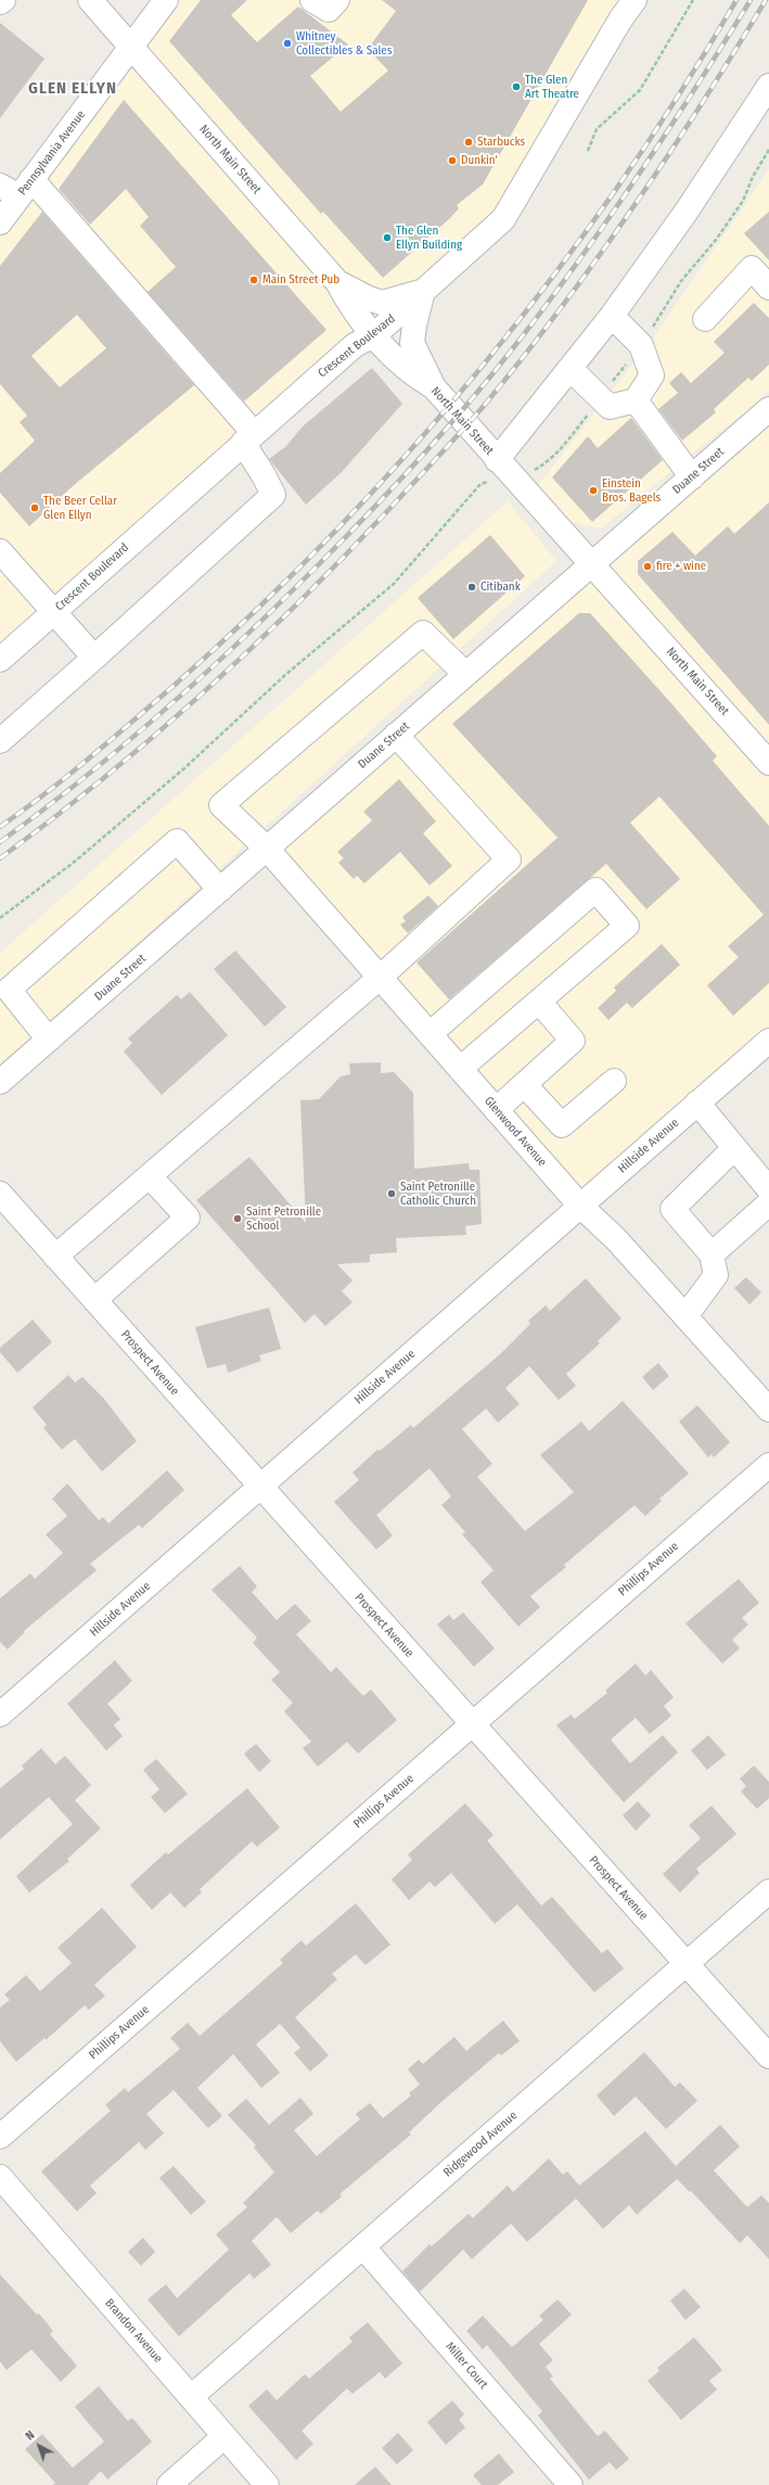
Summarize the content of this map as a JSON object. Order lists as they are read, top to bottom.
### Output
{
  "streets": {
    "street": [
      "Pennsylvania Avenue",
      "North Main Street",
      "Crescent Boulevard",
      "Duane Street",
      "Glenwood Avenue",
      "Hillside Avenue",
      "Prospect Avenue",
      "Phillips Avenue",
      "Ridgewood Avenue",
      "Brandon Avenue",
      "Miller Court"
    ]
  },
  "crossings": [
    ["Pennsylvania Avenue", "North Main Street"],
    ["North Main Street", "Crescent Boulevard"],
    ["North Main Street", "Duane Street"],
    ["Duane Street", "Glenwood Avenue"],
    ["Glenwood Avenue", "Hillside Avenue"],
    ["Hillside Avenue", "Prospect Avenue"],
    ["Prospect Avenue", "Phillips Avenue"],
    ["Prospect Avenue", "Ridgewood Avenue"],
    ["Ridgewood Avenue", "Brandon Avenue"],
    ["Ridgewood Avenue", "Miller Court"]
  ],
  "districts": ["GLEN ELLYN"],
  "places": [
    "Whitney Collectibles & Sales",
    "The Glen Art Theatre",
    "Starbucks",
    "Dunkin'",
    "The Glen Ellyn Building",
    "Main Street Pub",
    "Einstein Bros. Bagels",
    "The Beer Cellar Glen Ellyn",
    "fire + wine",
    "Citibank",
    "Saint Petronille Catholic Church",
    "Saint Petronille School"
  ],
  "north": "top left"
}
